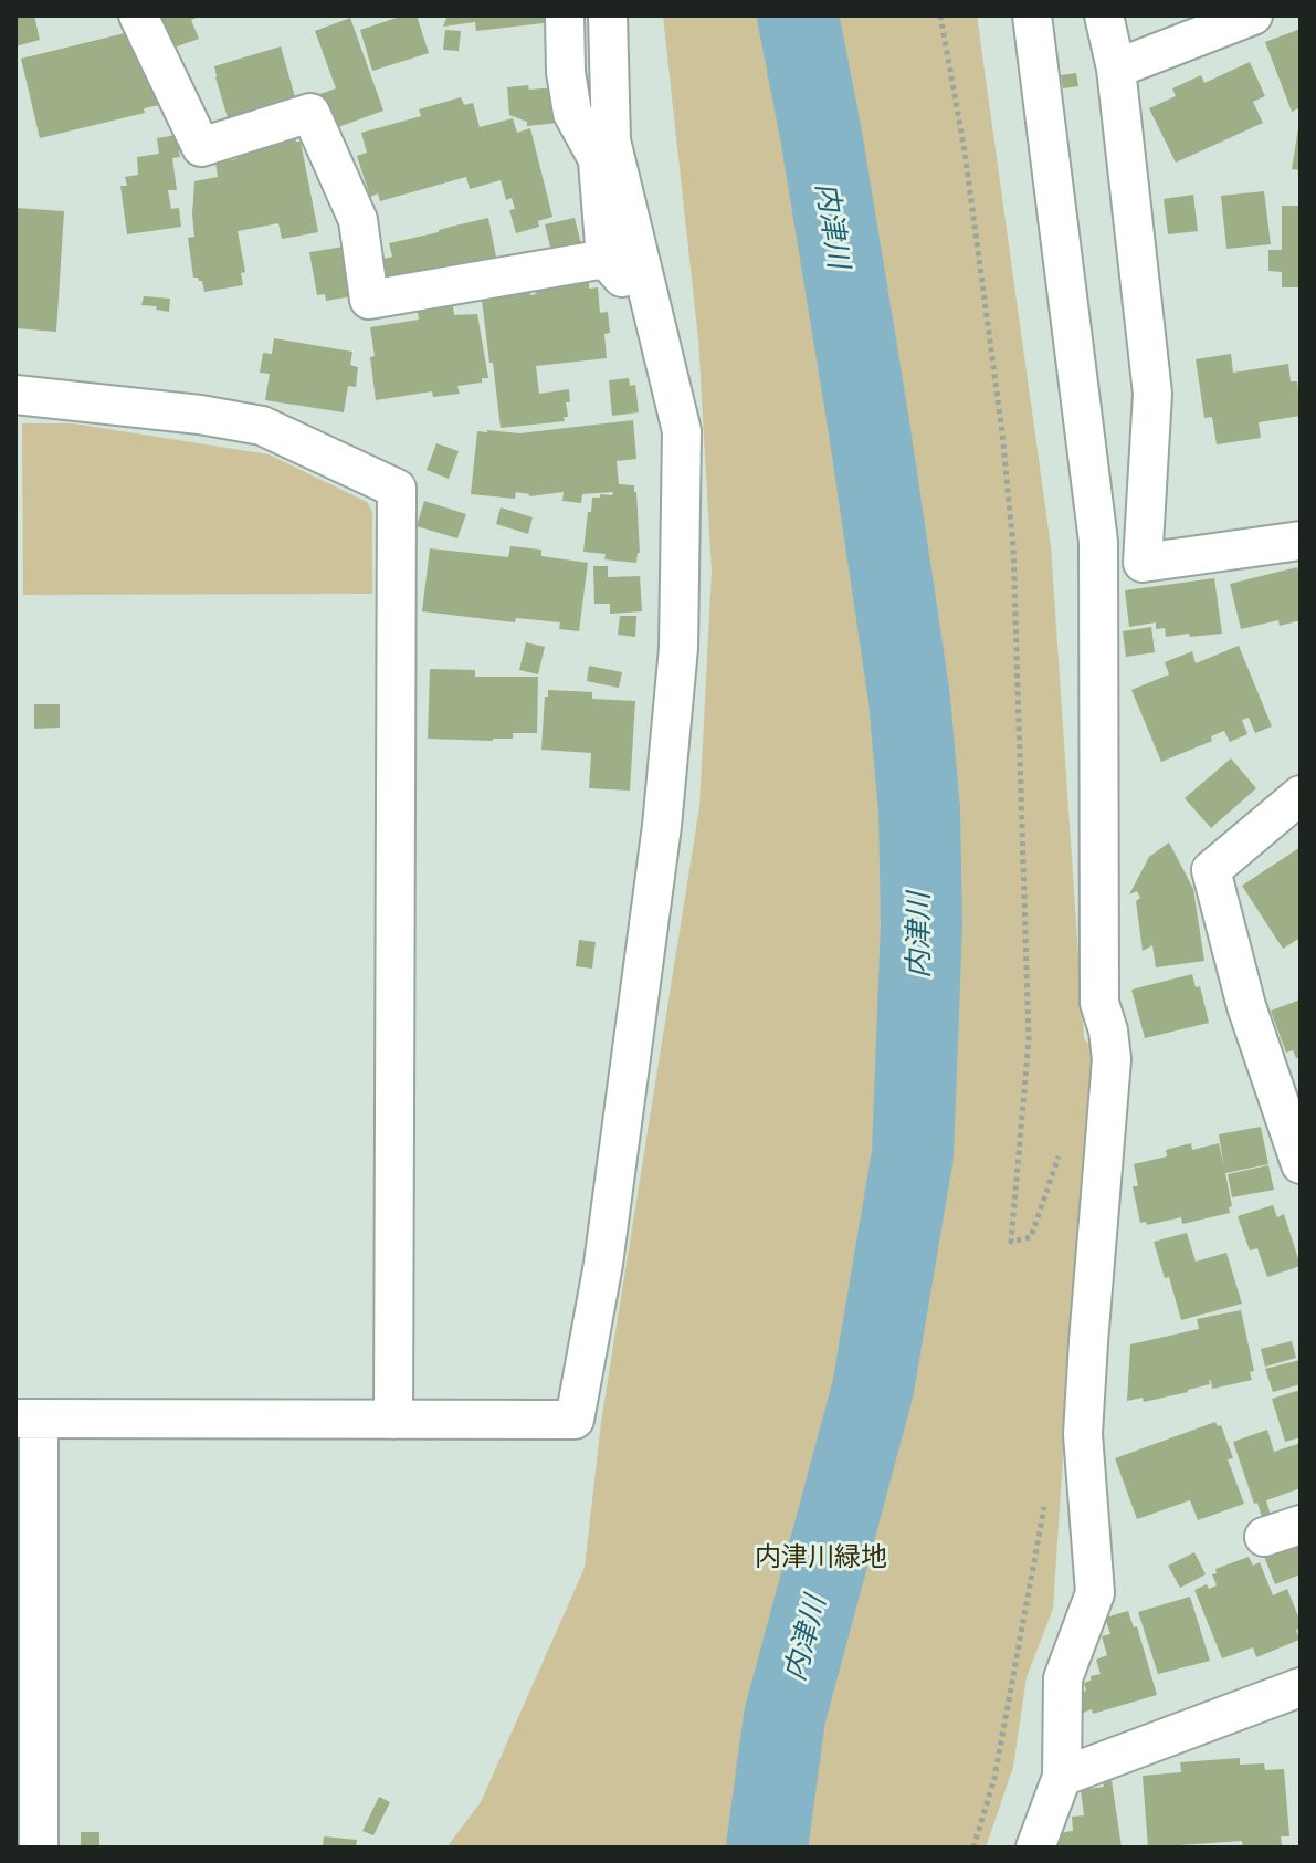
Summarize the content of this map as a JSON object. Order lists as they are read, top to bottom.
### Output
{
  "water": ["内津川"],
  "parks": ["内津川緑地"]
}
